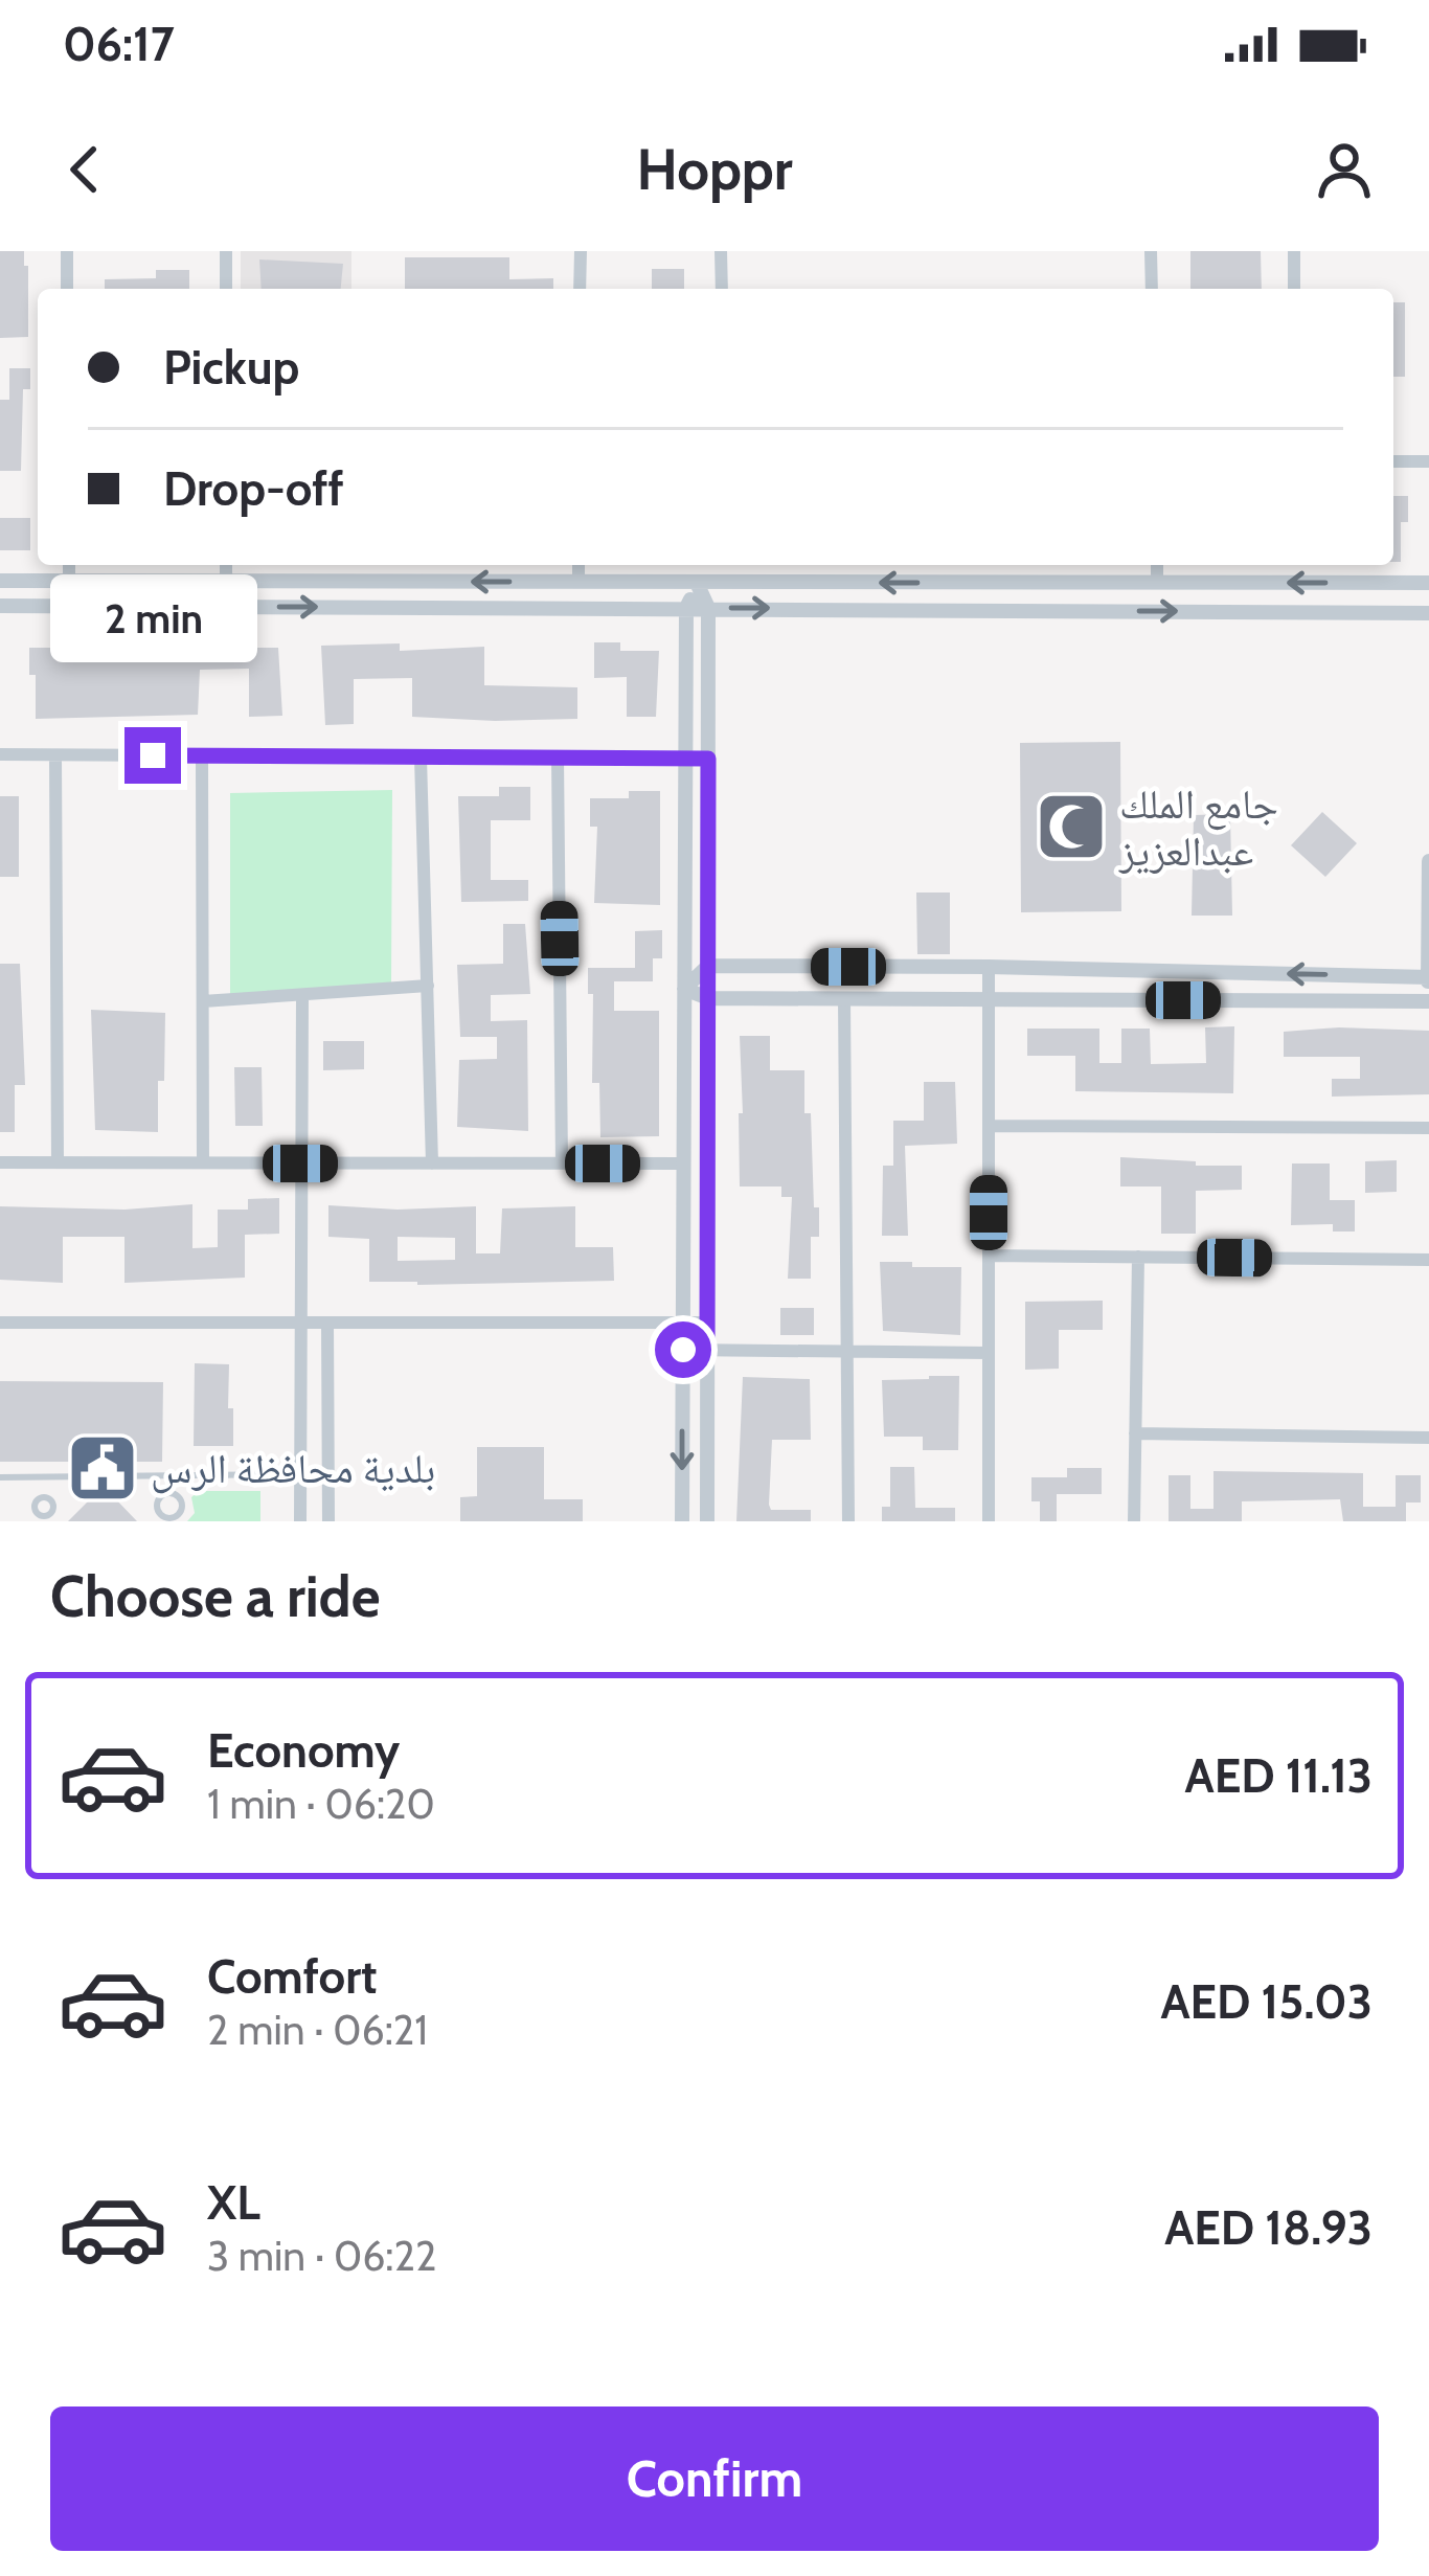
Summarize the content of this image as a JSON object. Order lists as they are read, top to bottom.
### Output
{
  "places": {
    "mosque": ["جامع الملك عبدالعزيز"],
    "public building": ["بلدية محافظة الرس"]
  },
  "page": {
    "status": "06:17",
    "header": "Hoppr",
    "banner": ["Pickup", "Drop-off"],
    "bubble": "2 min",
    "heading": "Choose a ride",
    "list": [
      {
        "name": "Economy",
        "note": "1 min · 06:20",
        "value": "AED 11.13"
      },
      {
        "name": "Comfort",
        "note": "2 min · 06:21",
        "value": "AED 15.03"
      },
      {
        "name": "XL",
        "note": "3 min · 06:22",
        "value": "AED 18.93"
      }
    ],
    "buttons": "Confirm"
  }
}
